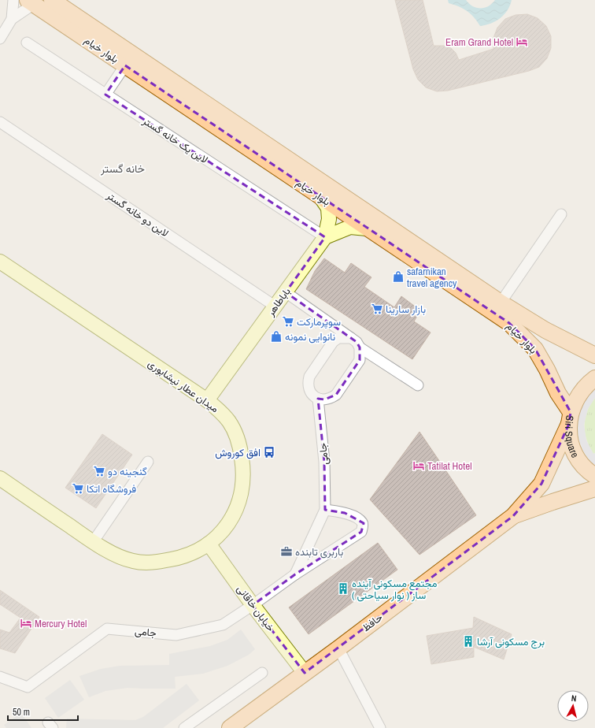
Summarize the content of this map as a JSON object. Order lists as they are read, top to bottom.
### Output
{
  "streets": {
    "main road": ["بلوار خیام", "Siri Square", "حافظ"],
    "street": [
      "لاین یک خانه گستر",
      "لاین دو خانه گستر",
      "باباطاهر",
      "میدان عطار نیشابوری",
      "جامی",
      "خیابان خاقانی"
    ]
  },
  "crossings": [
    ["بلوار خیام", "باباطاهر"],
    ["بلوار خیام", "Siri Square"],
    ["لاین یک خانه گستر", "باباطاهر"],
    ["لاین دو خانه گستر", "باباطاهر"],
    ["باباطاهر", "میدان عطار نیشابوری"],
    ["میدان عطار نیشابوری", "خیابان خاقانی"],
    ["جامی", "خیابان خاقانی"],
    ["خیابان خاقانی", "حافظ"]
  ],
  "districts": ["خانه گستر"],
  "places": {
    "hotel": ["Eram Grand Hotel", "Tatilat Hotel", "Mercury Hotel"],
    "shop": ["safarnikan travel agency", "نانوایی نمونه"],
    "supermarket": [
      "بازار سارینا",
      "سوپرمارکت",
      "گنجینه دو",
      "فروشگاه اتکا"
    ],
    "bus stop": ["افق کوروش"],
    "office": ["باربری تابنده"],
    "building": ["مجتمع مسکونی آینده ساز ( نوار سیاحتی )", "برج مسکونی آرشا"]
  },
  "scale_bar": "50 m",
  "north": "top"
}
